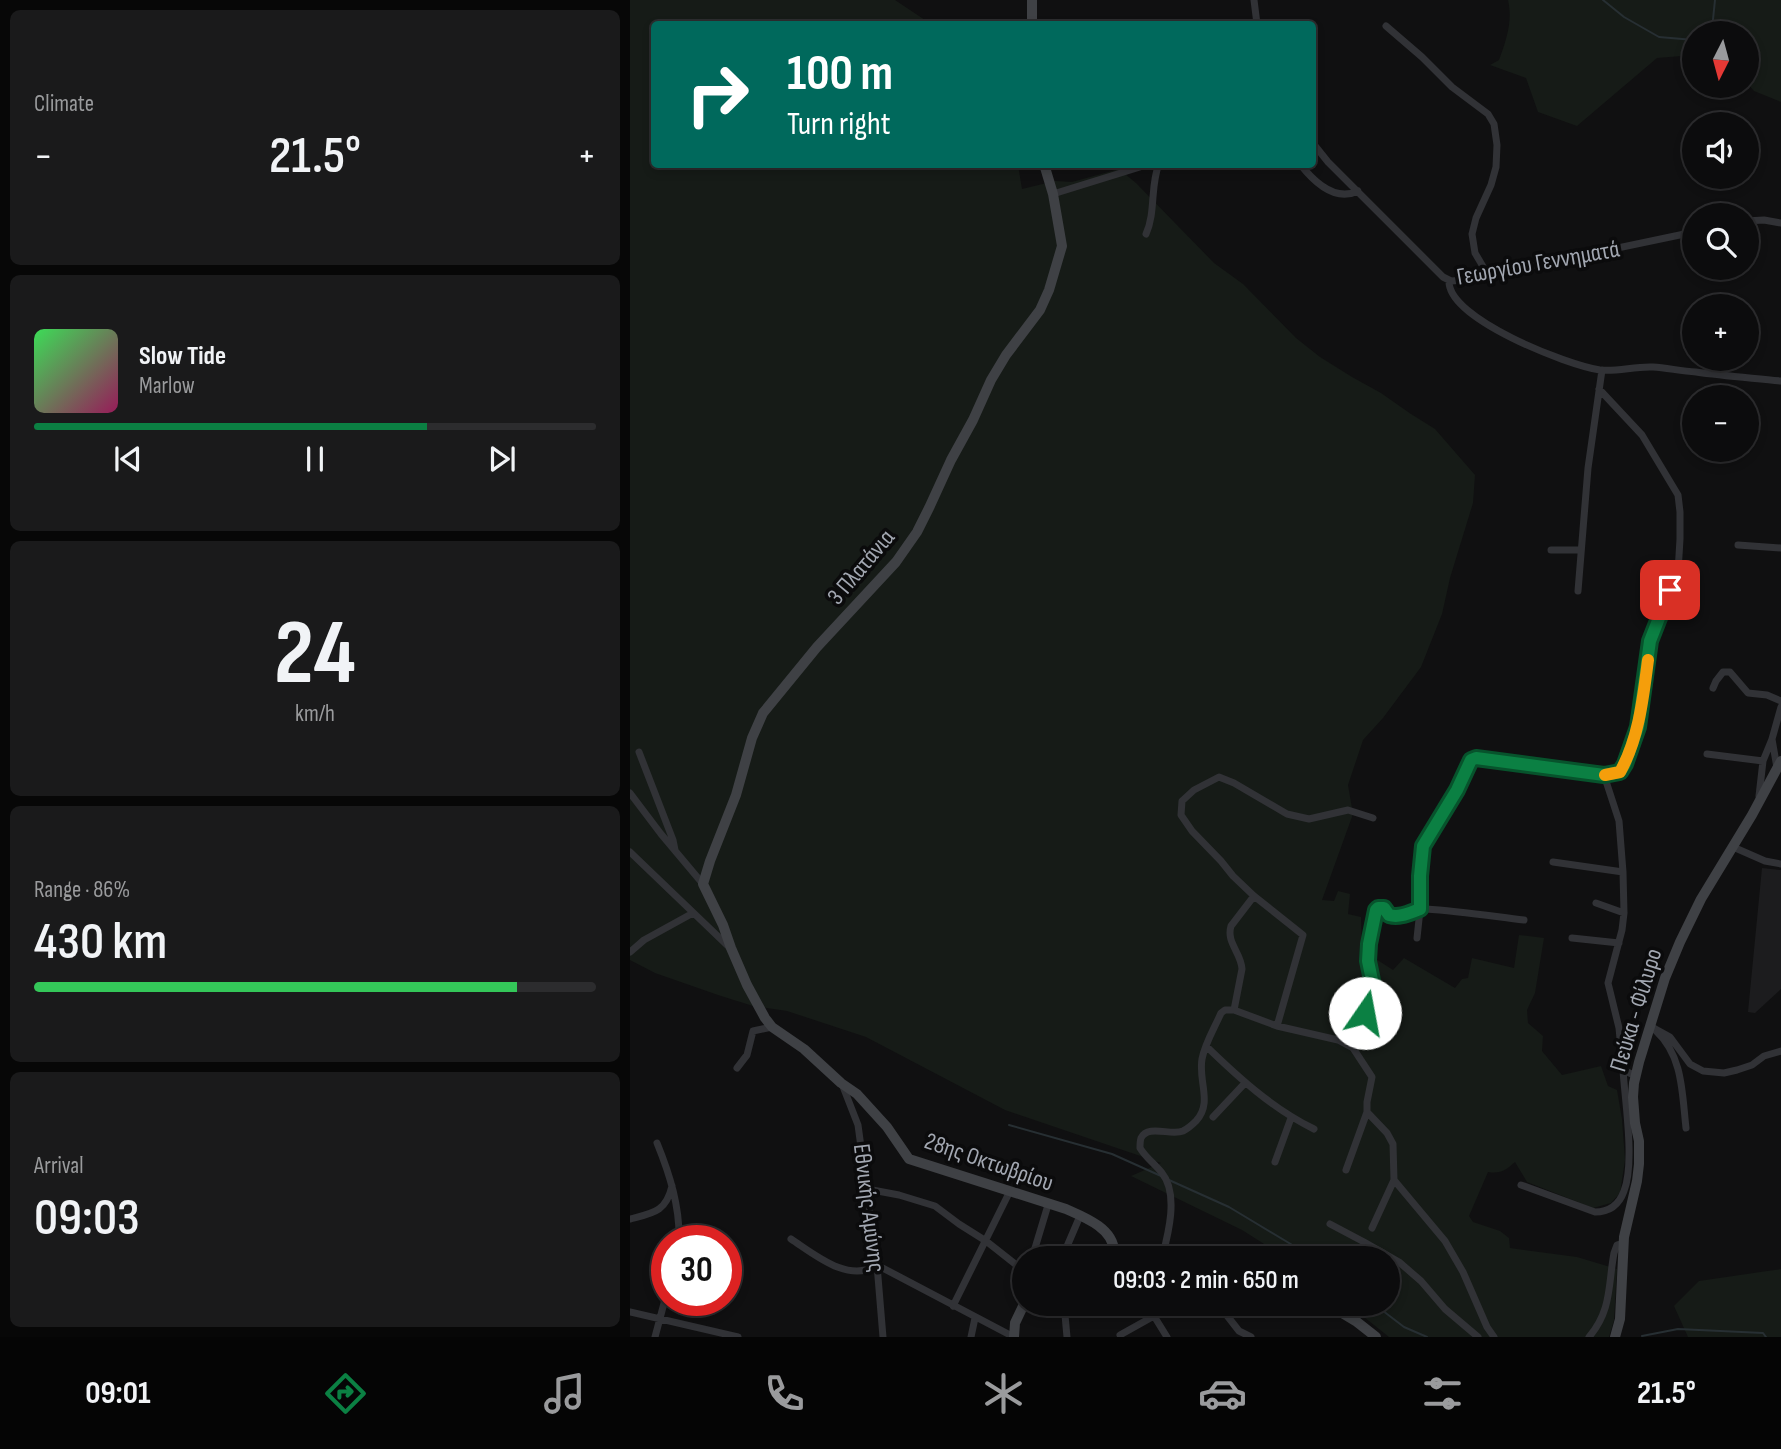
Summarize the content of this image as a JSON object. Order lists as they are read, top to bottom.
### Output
{
  "streets": {
    "street": [
      "Γεωργίου Γεννηματά",
      "3 Πλατάνια",
      "Πεύκα - Φίλυρο",
      "28ης Οκτωβρίου",
      "Εθνικής Αμύνης"
    ]
  },
  "crossings": [
    ["28ης Οκτωβρίου", "Εθνικής Αμύνης"]
  ],
  "north": "bottom",
  "page": {
    "tile": [
      "Climate",
      ["24", "km/h"],
      ["Range · 86%", "430 km"],
      ["Arrival", "09:03"]
    ],
    "map_buttons": ["+", "−"],
    "turn": ["100 m", "Turn right"],
    "heat": ["−", "21.5°", "+"],
    "song": ["Slow Tide", "Marlow"],
    "limit": "30",
    "trip": "09:03 · 2 min · 650 m",
    "tabs": ["09:01", "21.5°"]
  }
}
